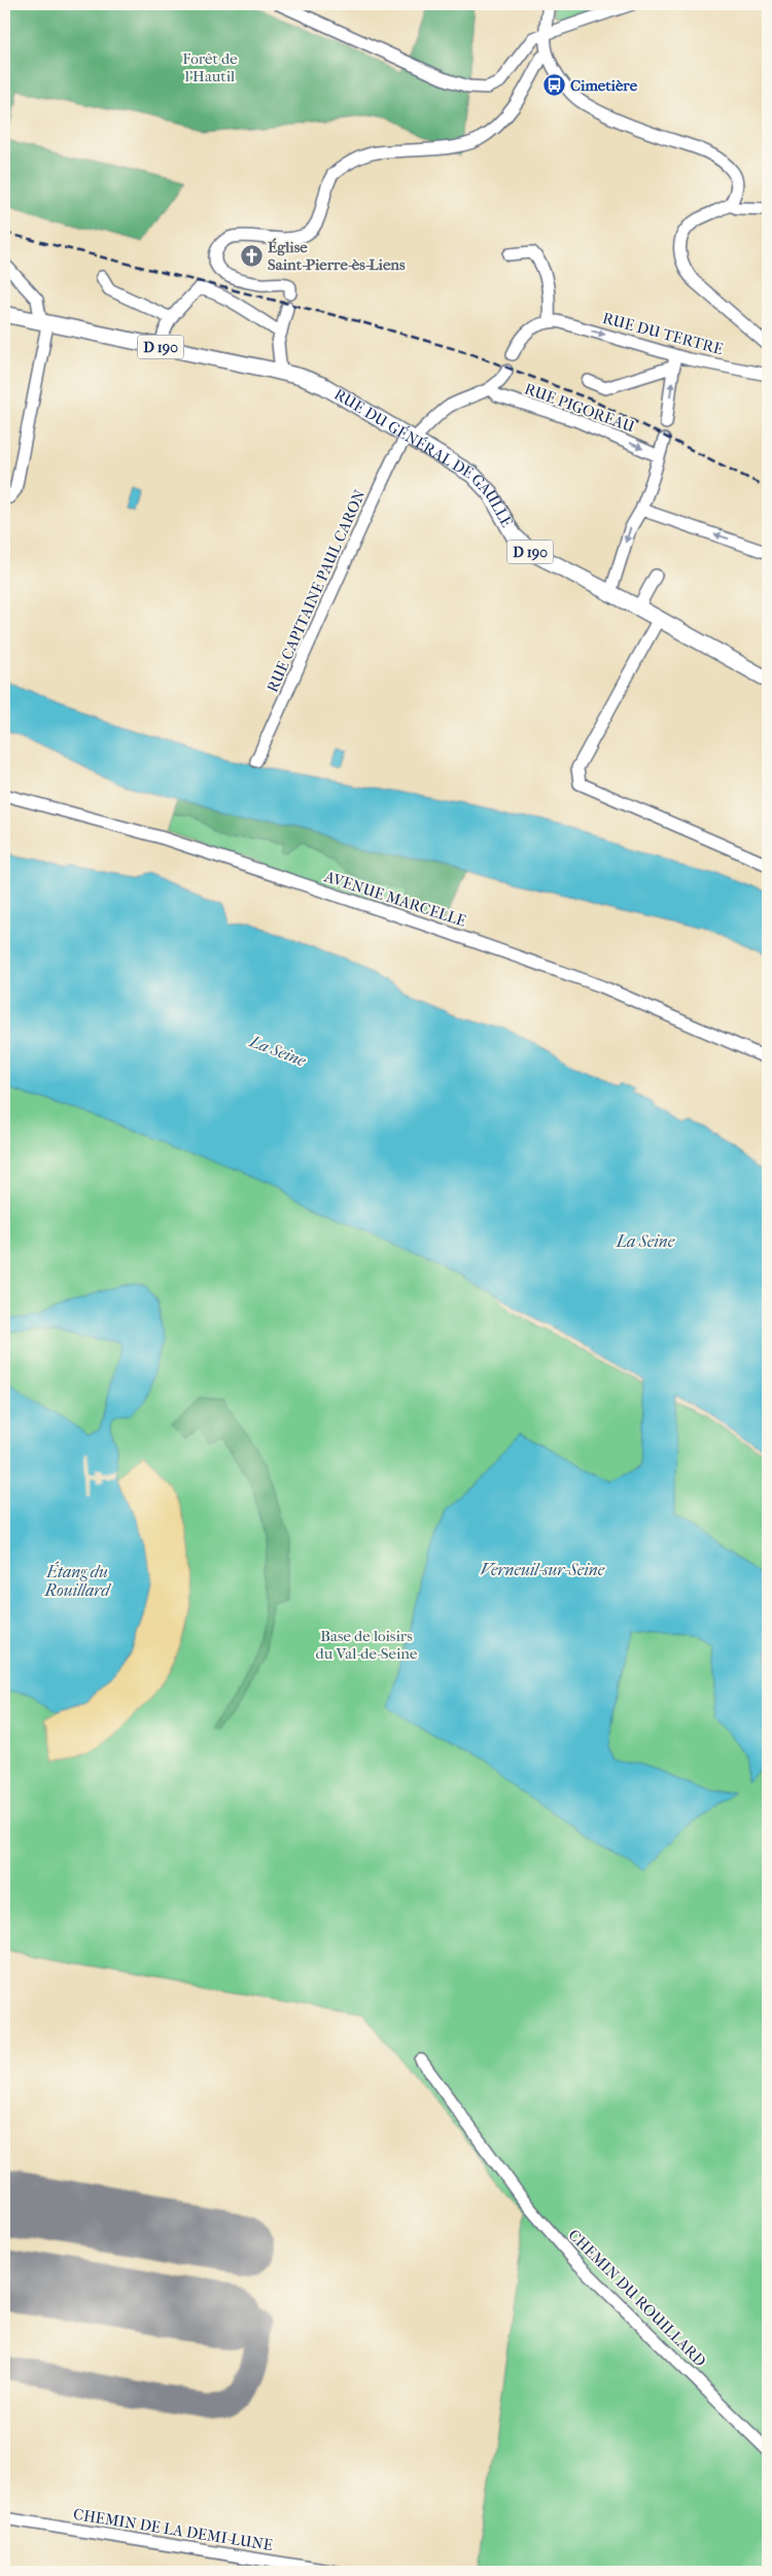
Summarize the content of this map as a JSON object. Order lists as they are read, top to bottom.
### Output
{
  "streets": {
    "main road": ["D 190", "RUE DU GÉNÉRAL DE GAULLE"],
    "street": [
      "RUE DU TERTRE",
      "RUE PIGOREAU",
      "RUE CAPITAINE PAUL CARON",
      "AVENUE MARCELLE",
      "CHEMIN DU ROUILLARD",
      "CHEMIN DE LA DEMI-LUNE"
    ]
  },
  "crossings": [
    ["D 190", "RUE DU GÉNÉRAL DE GAULLE"],
    ["RUE DU GÉNÉRAL DE GAULLE", "RUE CAPITAINE PAUL CARON"]
  ],
  "one_way": ["RUE DU TERTRE", "RUE PIGOREAU"],
  "water": ["La Seine", "Verneuil-sur-Seine", "Étang du Rouillard"],
  "parks": ["Forêt de l'Hautil", "Base de loisirs du Val-de-Seine"],
  "places": {
    "bus stop": ["Cimetière"],
    "church": ["Église Saint-Pierre-ès-Liens"]
  }
}
